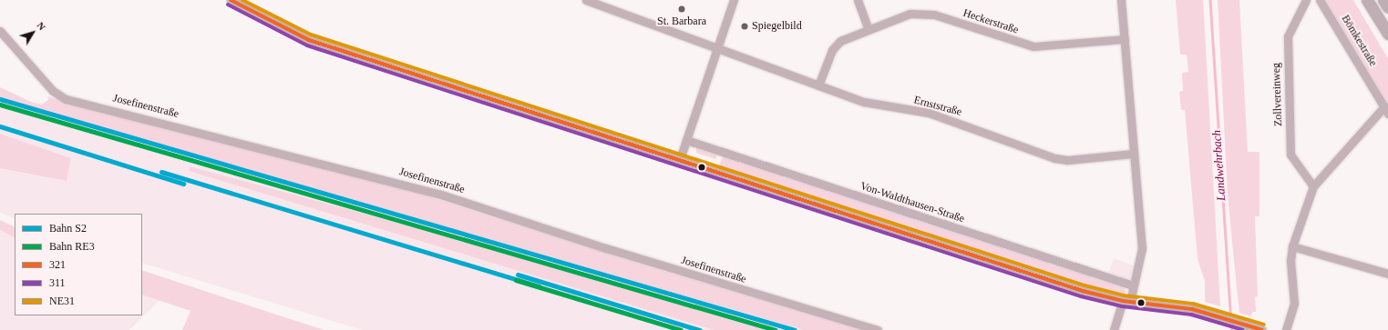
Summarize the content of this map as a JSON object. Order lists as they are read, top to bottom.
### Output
{
  "streets": {
    "street": [
      "Heckerstraße",
      "Bömkestraße",
      "Zollvereinweg",
      "Josefinenstraße",
      "Ernststraße",
      "Von-Waldthausen-Straße"
    ]
  },
  "crossings": [
    ["Heckerstraße", "Ernststraße"]
  ],
  "water": ["Landwehrbach"],
  "places": ["St. Barbara", "Spiegelbild"],
  "lines": [
    "transit line 321",
    "transit line NE31",
    "transit line 311",
    "rail line S2",
    "rail line RE3"
  ],
  "legend": [
    "Bahn S2",
    "Bahn RE3",
    "321",
    "311",
    "NE31"
  ],
  "north": "top right"
}
